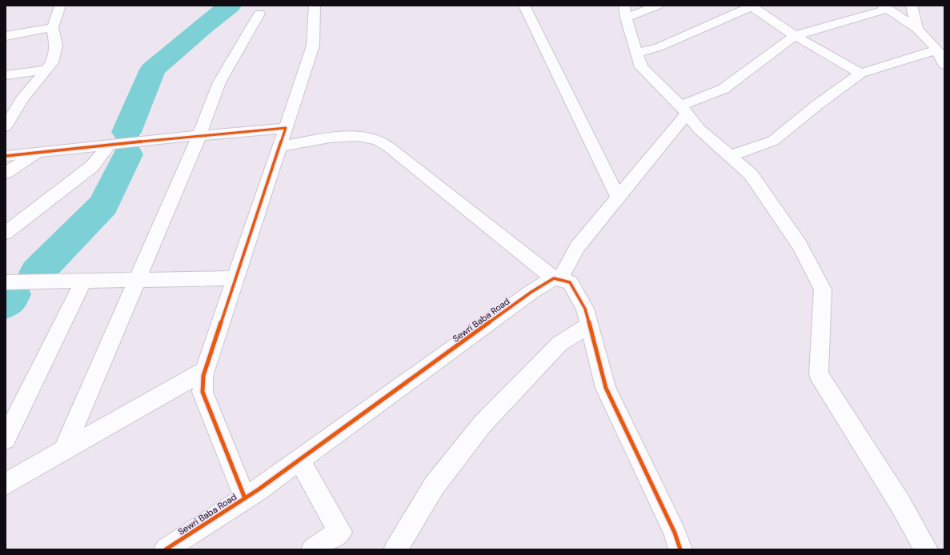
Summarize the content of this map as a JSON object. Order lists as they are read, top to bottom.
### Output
{
  "streets": {
    "street": ["Sewri Baba Road"]
  }
}
